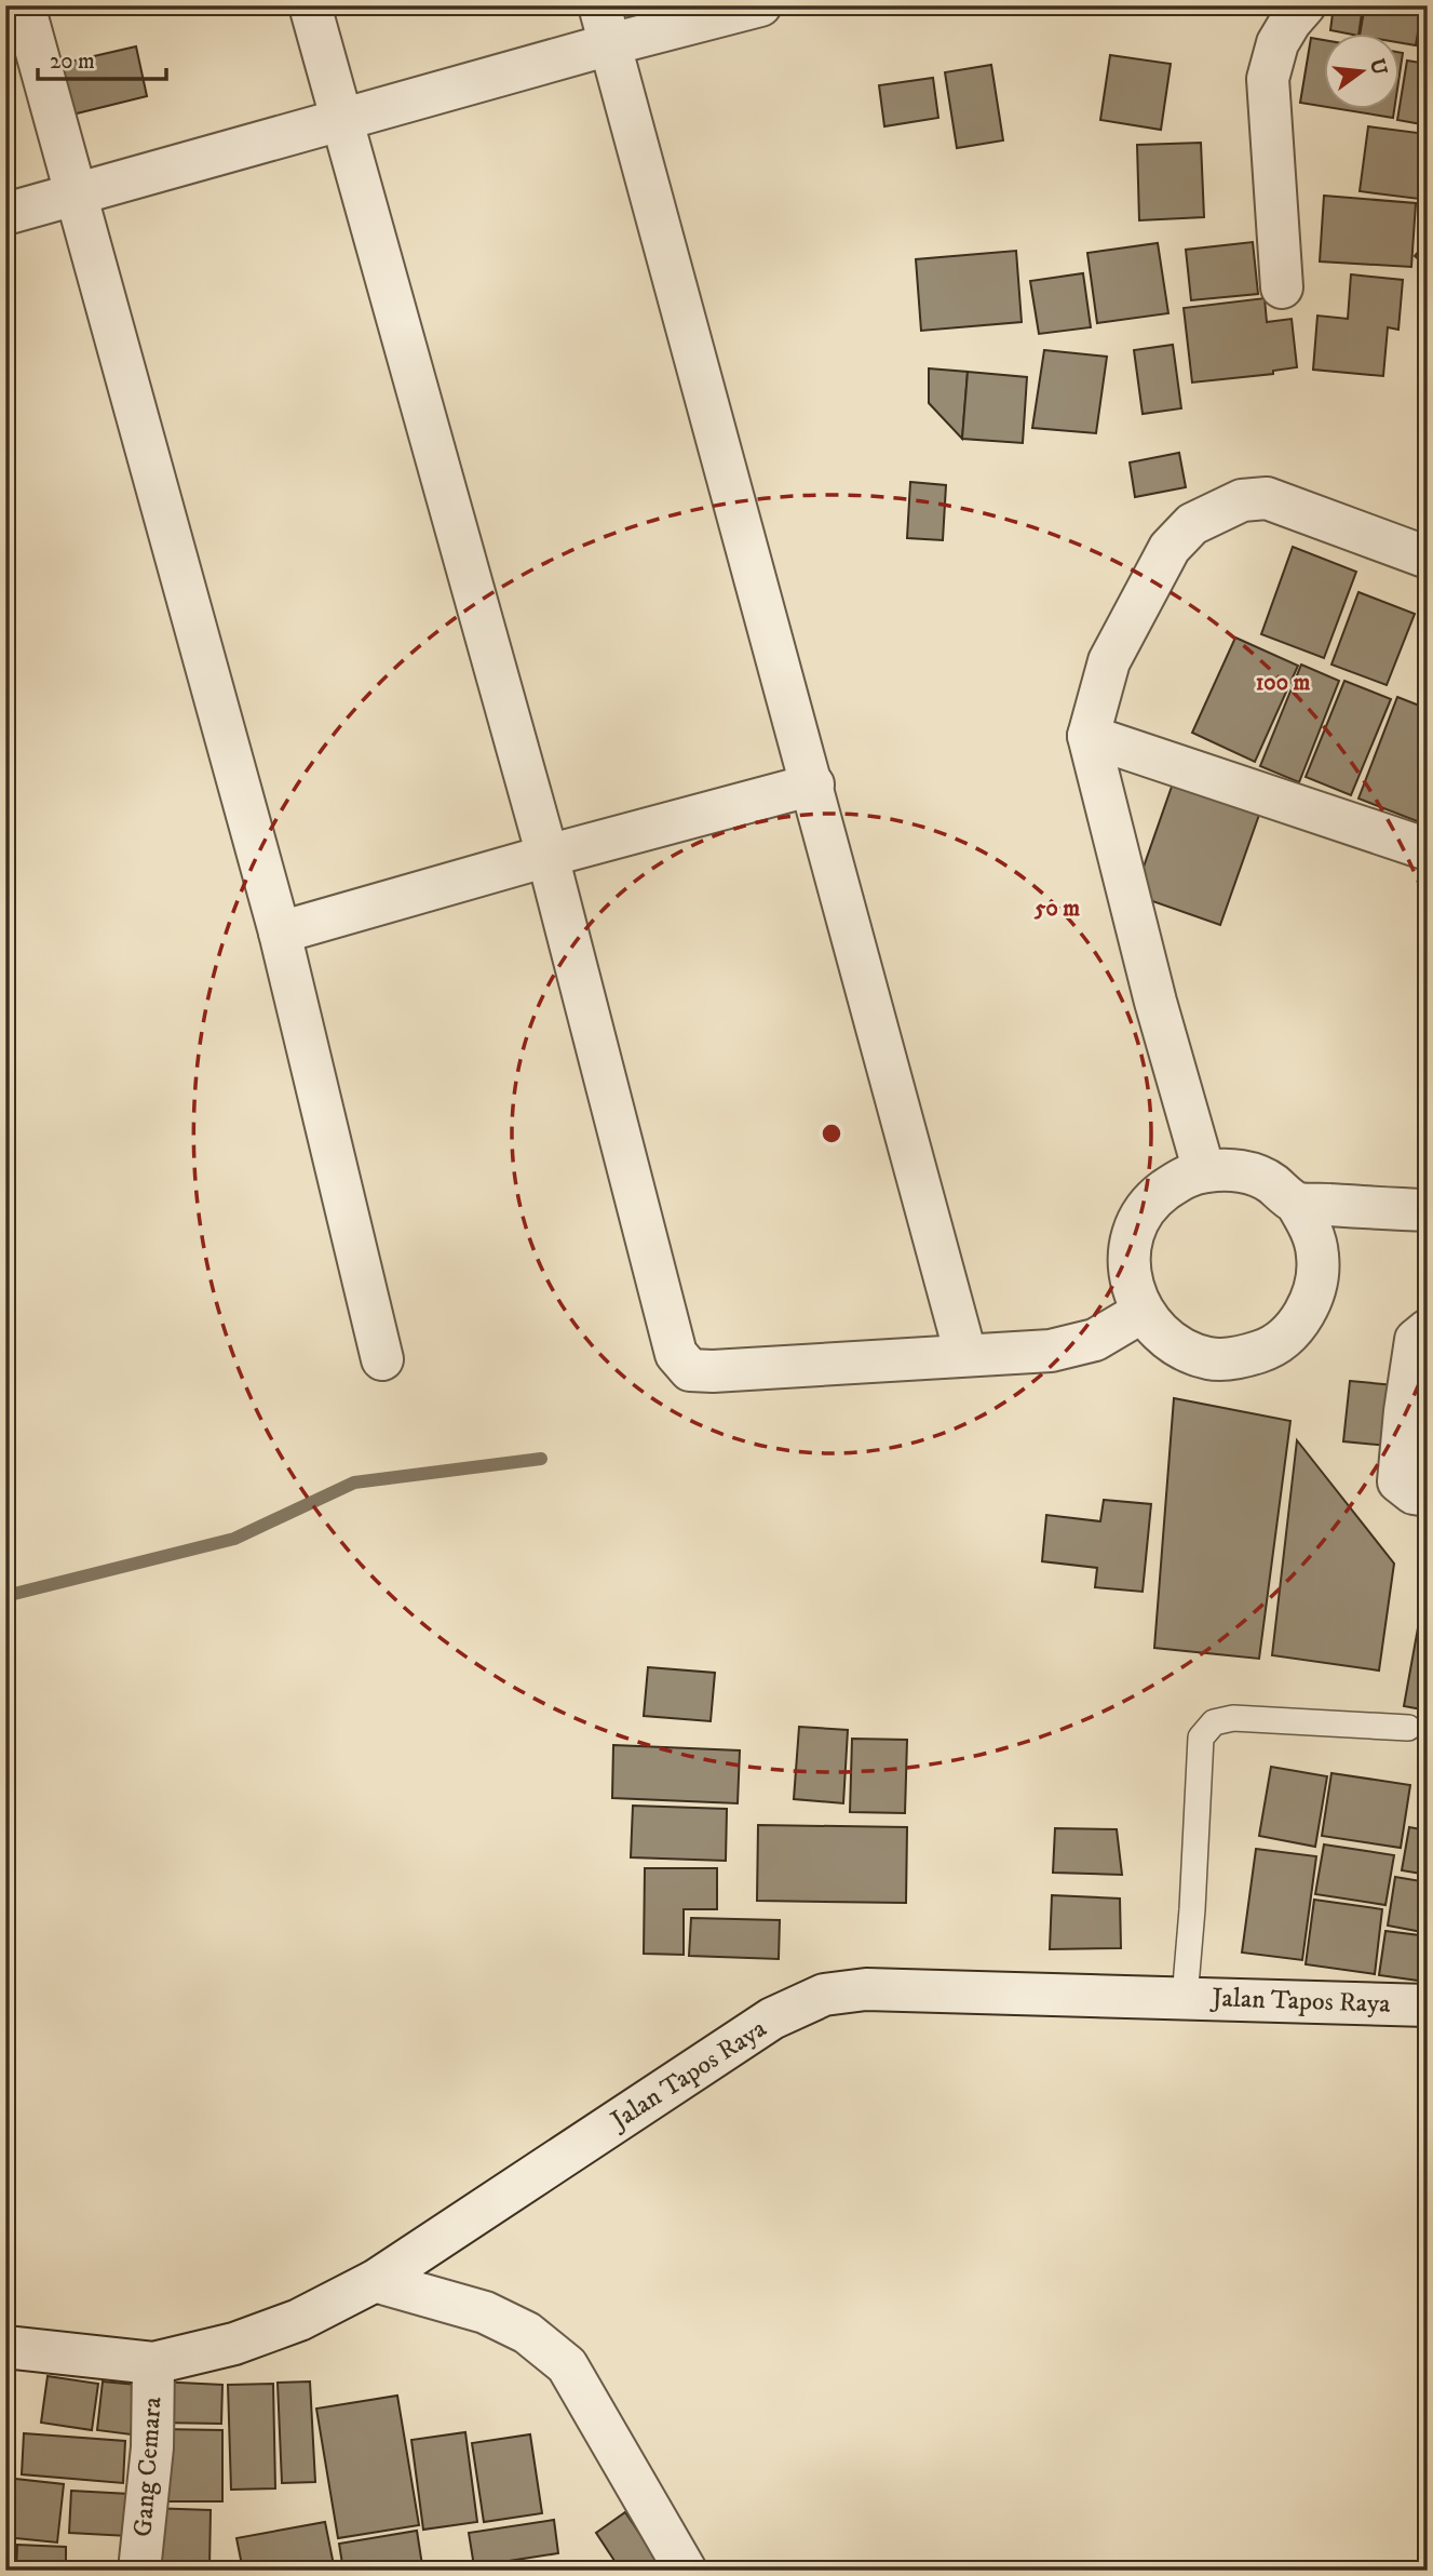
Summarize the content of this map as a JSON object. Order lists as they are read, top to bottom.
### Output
{
  "streets": {
    "street": ["Jalan Tapos Raya", "Gang Cemara"]
  },
  "crossings": [
    ["Jalan Tapos Raya", "Gang Cemara"]
  ],
  "scale_bar": "20 m",
  "north": "right",
  "rings": ["100 m", "50 m"]
}
